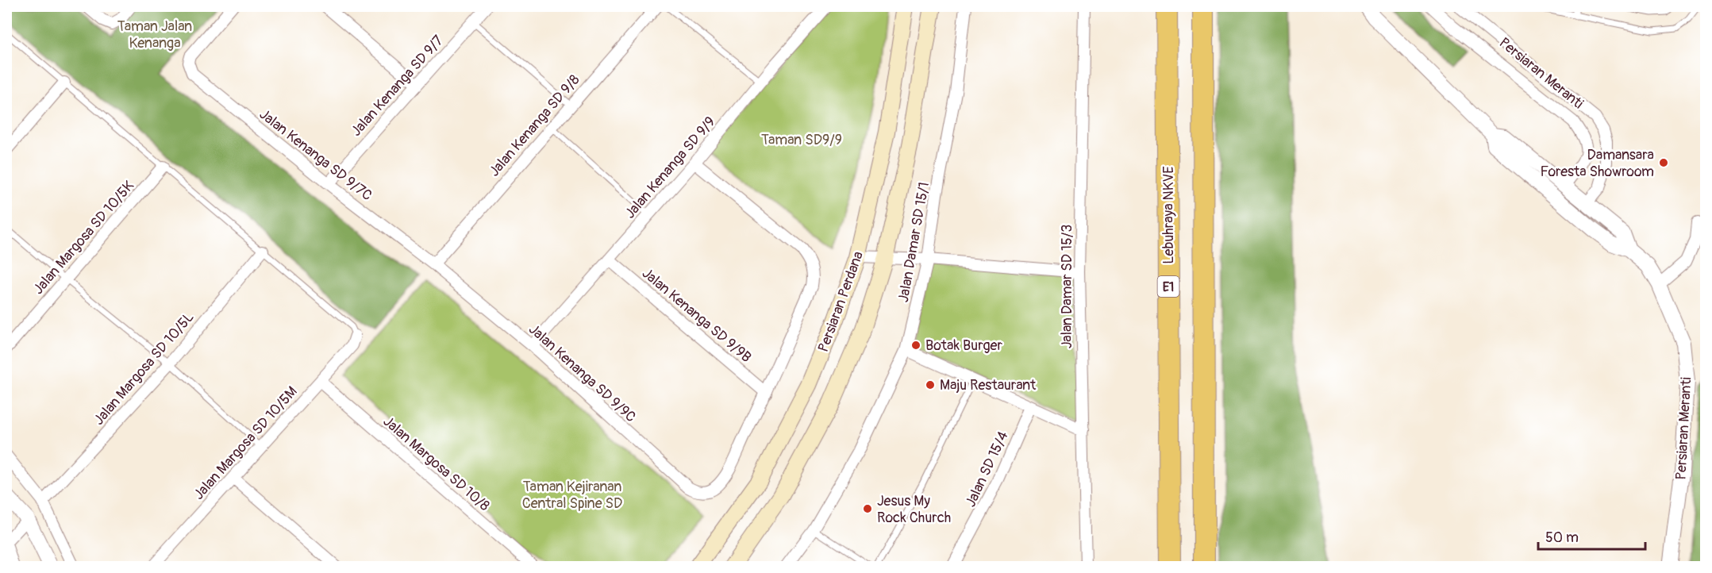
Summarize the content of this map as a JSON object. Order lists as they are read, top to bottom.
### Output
{
  "streets": {
    "highway": ["Lebuhraya NKVE", "E1"],
    "main road": ["Persiaran Perdana"],
    "street": [
      "Persiaran Meranti",
      "Jalan Kenanga SD 9/7",
      "Jalan Kenanga SD 9/8",
      "Jalan Kenanga SD 9/7C",
      "Jalan Kenanga SD 9/9",
      "Jalan Margosa SD 10/5K",
      "Jalan Damar SD 15/1",
      "Jalan Damar SD 15/3",
      "Jalan Kenanga SD 9/9B",
      "Jalan Margosa SD 10/5L",
      "Jalan Kenanga SD 9/9C",
      "Jalan Margosa SD 10/5M",
      "Jalan Margosa SD 10/8",
      "Jalan SD 15/4"
    ]
  },
  "crossings": [
    ["Jalan Kenanga SD 9/7", "Jalan Kenanga SD 9/7C"],
    ["Jalan Kenanga SD 9/8", "Jalan Kenanga SD 9/7C"],
    ["Jalan Kenanga SD 9/8", "Jalan Kenanga SD 9/9C"],
    ["Jalan Kenanga SD 9/7C", "Jalan Kenanga SD 9/9C"],
    ["Jalan Kenanga SD 9/9", "Jalan Kenanga SD 9/9B"],
    ["Jalan Kenanga SD 9/9", "Jalan Kenanga SD 9/9C"],
    ["Jalan Kenanga SD 9/9B", "Jalan Kenanga SD 9/9C"],
    ["Jalan Margosa SD 10/5M", "Jalan Margosa SD 10/8"]
  ],
  "parks": ["Taman Jalan Kenanga", "Taman SD9/9", "Taman Kejiranan Central Spine SD"],
  "places": [
    "Damansara Foresta Showroom",
    "Botak Burger",
    "Maju Restaurant",
    "Jesus My Rock Church"
  ],
  "scale_bar": "50 m"
}
